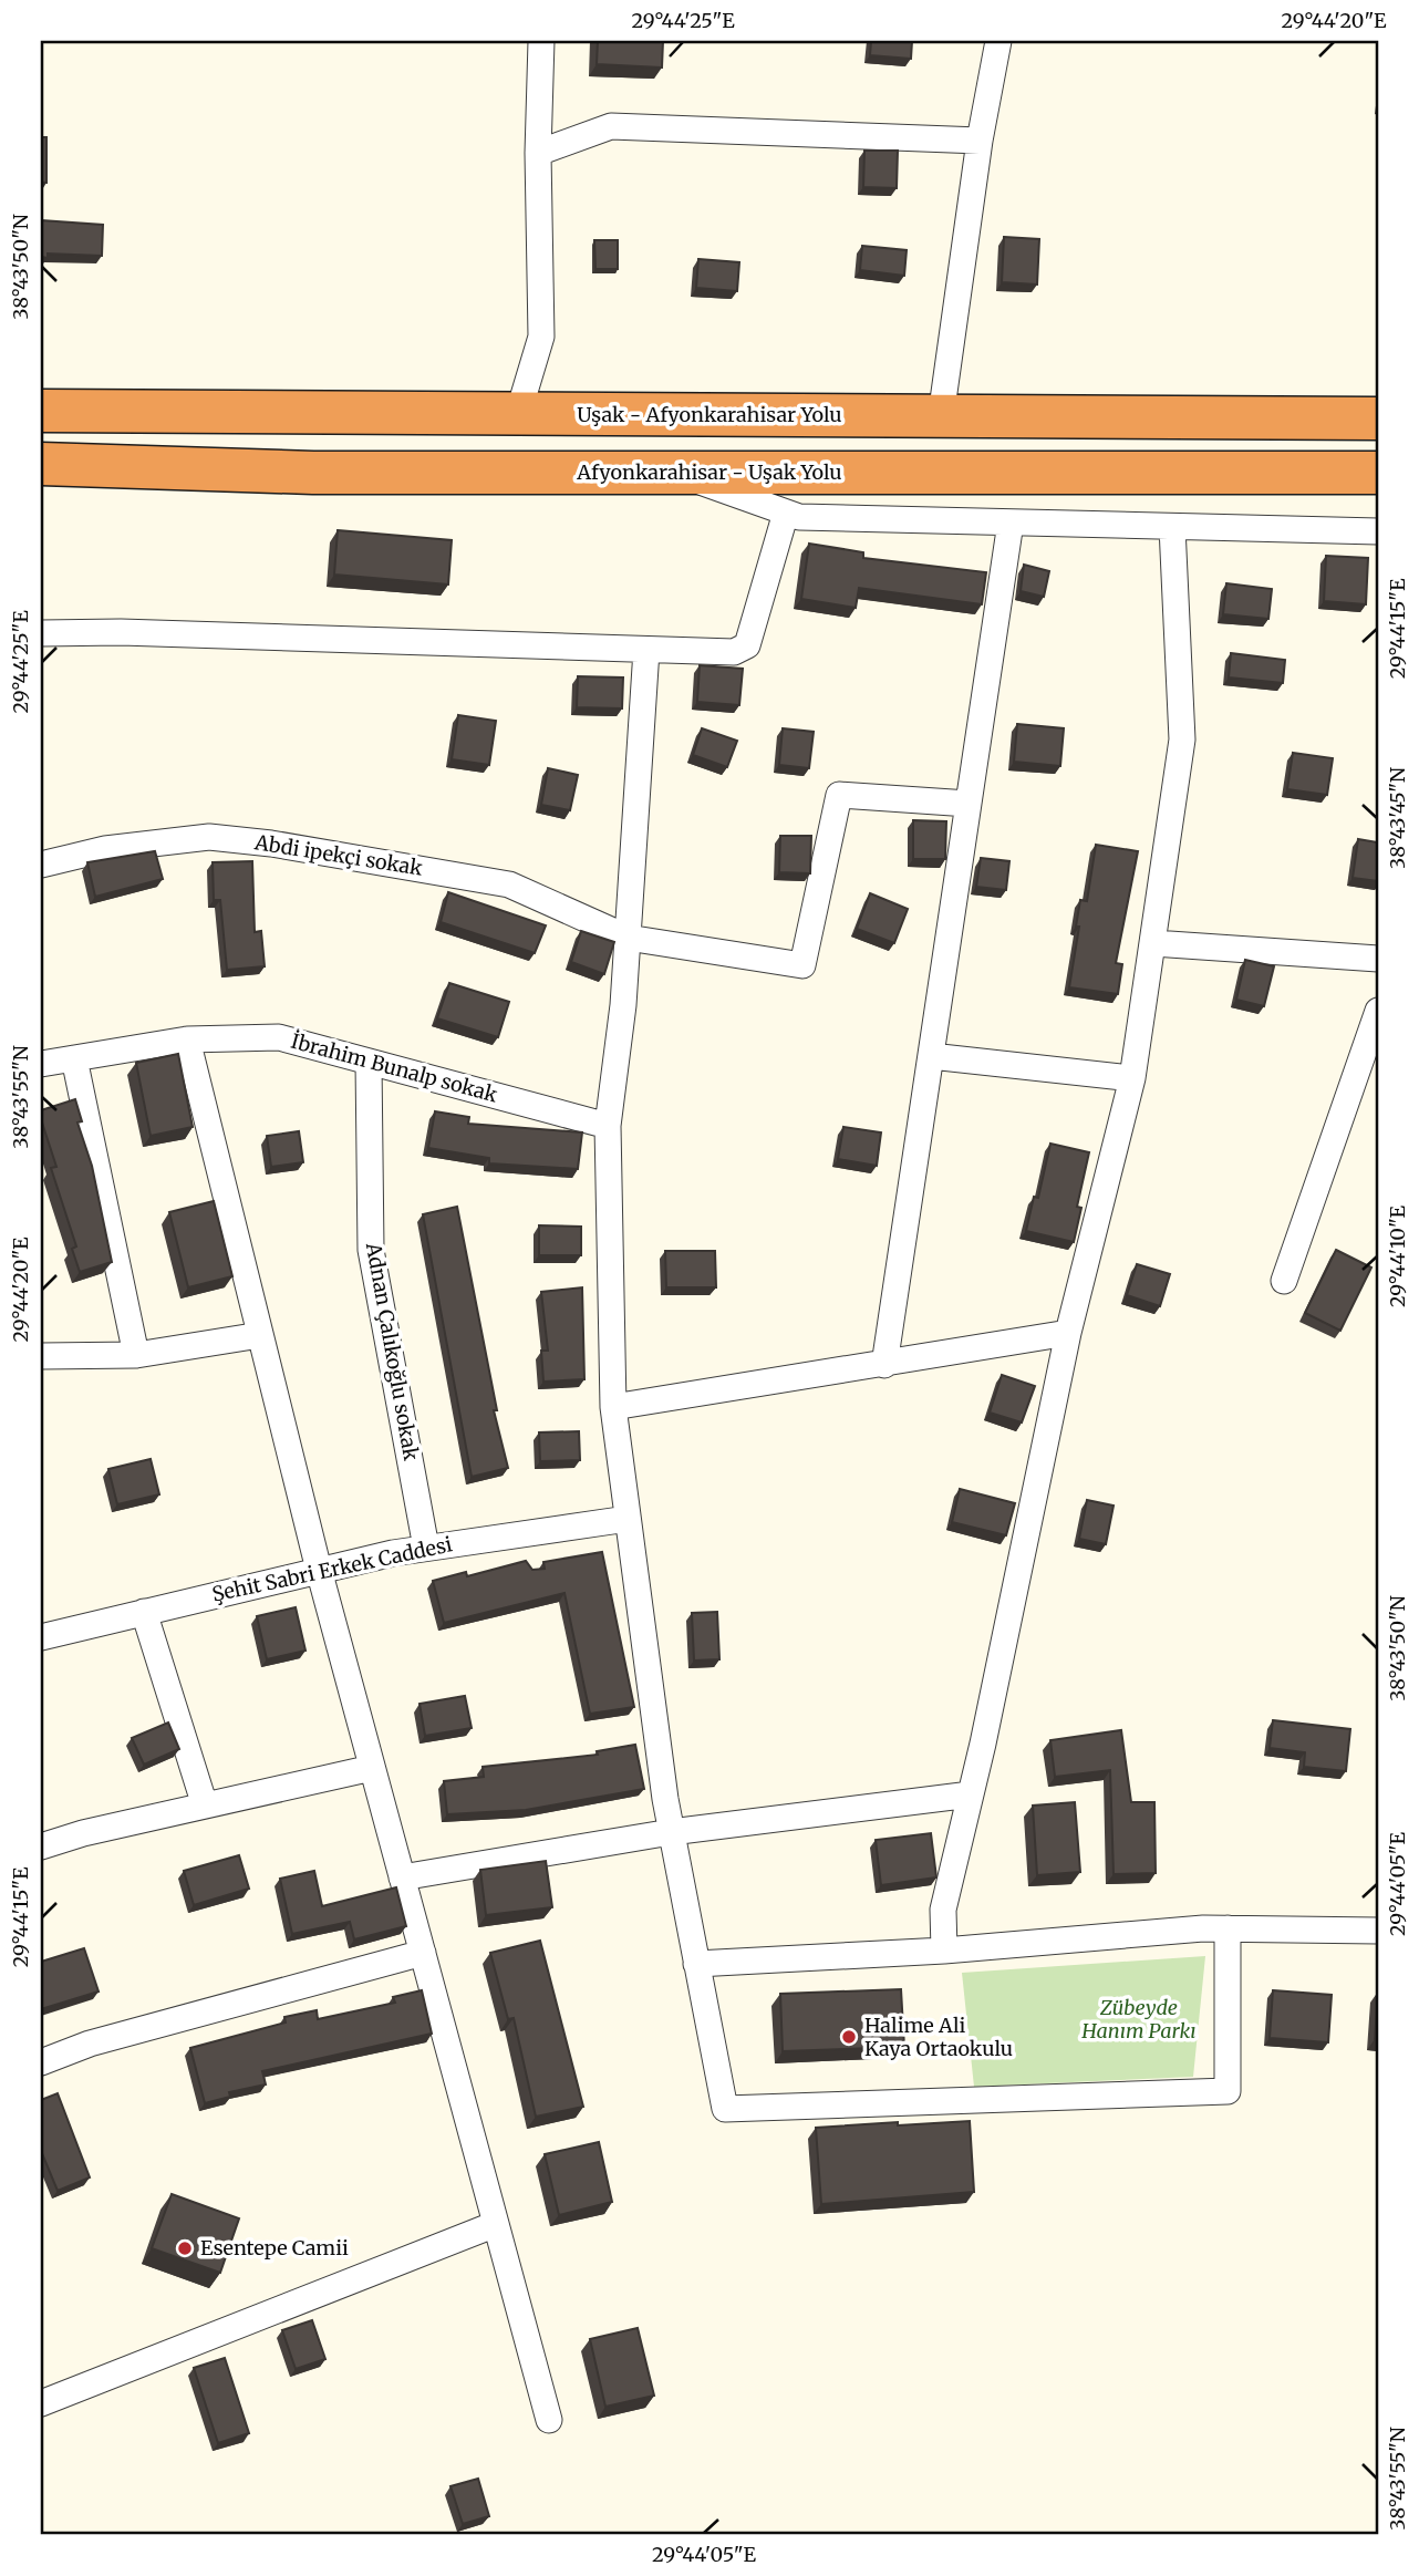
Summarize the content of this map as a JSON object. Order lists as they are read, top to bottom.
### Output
{
  "streets": {
    "highway": ["Uşak - Afyonkarahisar Yolu", "Afyonkarahisar - Uşak Yolu"],
    "street": [
      "Abdi ipekçi sokak",
      "İbrahim Bunalp sokak",
      "Adnan Çalıkoğlu sokak",
      "Şehit Sabri Erkek Caddesi"
    ]
  },
  "crossings": [
    ["İbrahim Bunalp sokak", "Adnan Çalıkoğlu sokak"],
    ["Adnan Çalıkoğlu sokak", "Şehit Sabri Erkek Caddesi"]
  ],
  "parks": ["Zübeyde Hanım Parkı"],
  "places": ["Halime Ali Kaya Ortaokulu", "Esentepe Camii"],
  "coordinates": [
    "29°44'25\"E",
    "29°44'20\"E",
    "38°43'50\"N",
    "29°44'15\"E",
    "38°43'45\"N",
    "38°43'55\"N",
    "29°44'10\"E",
    "29°44'05\"E"
  ]
}
